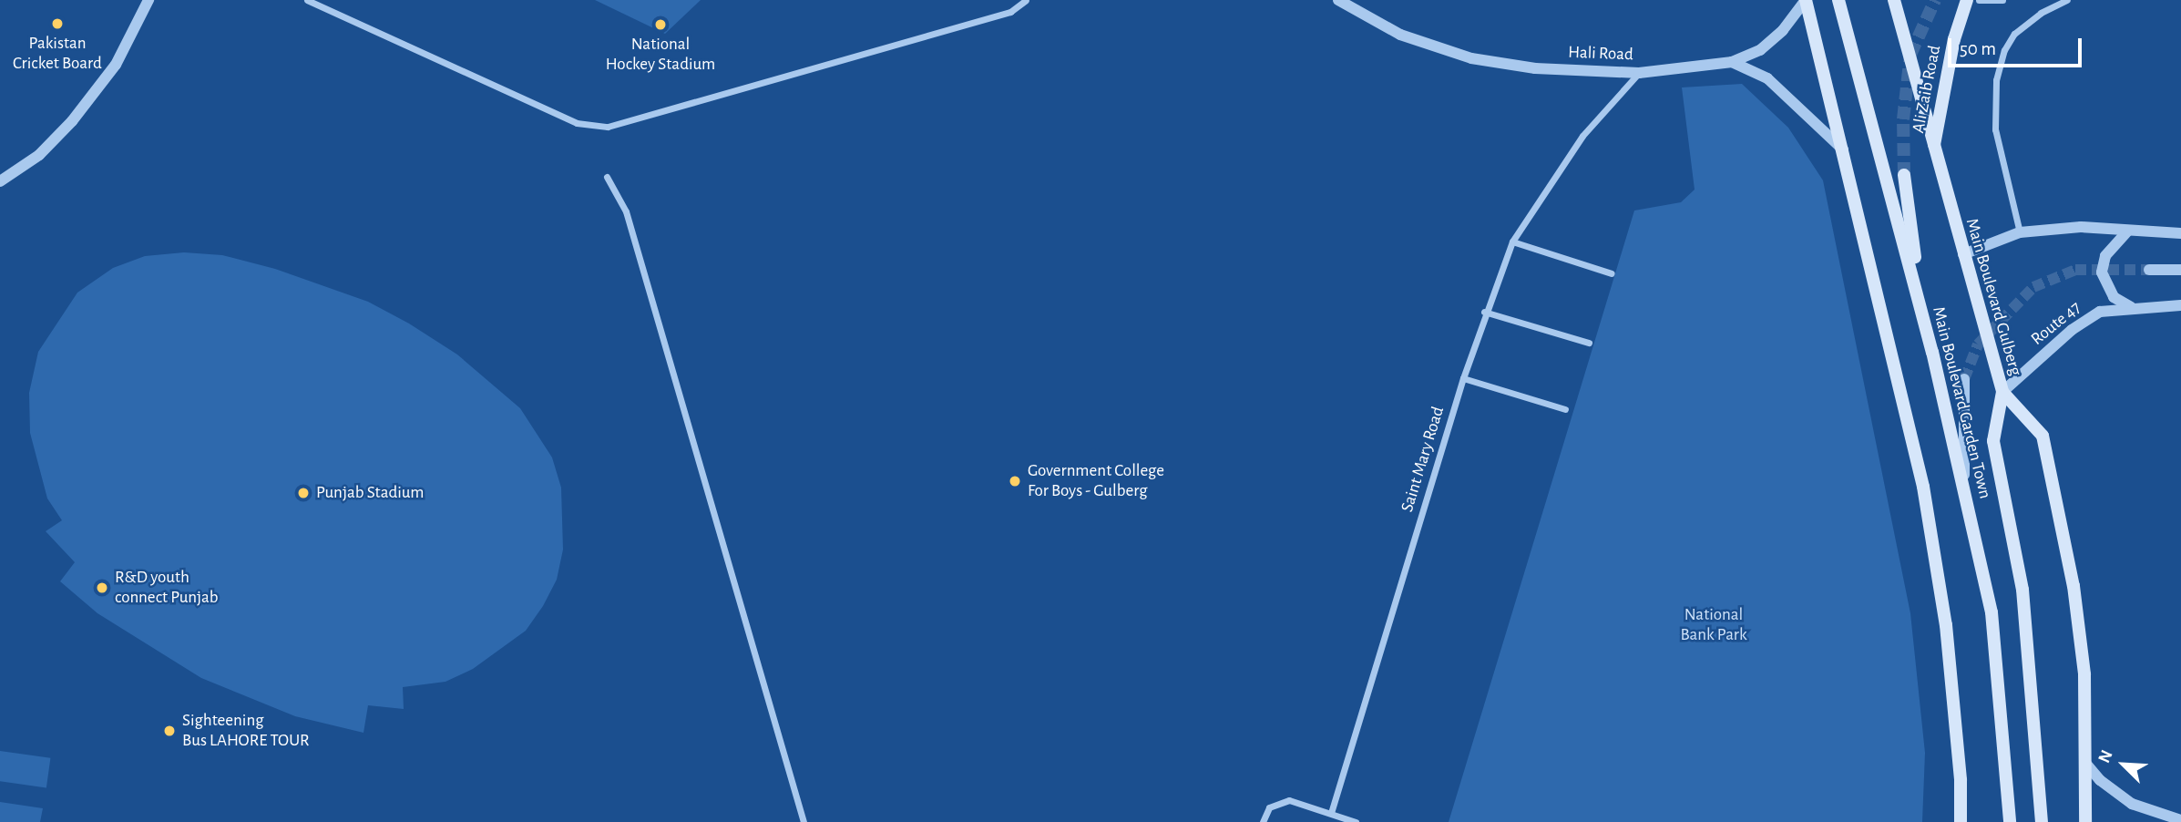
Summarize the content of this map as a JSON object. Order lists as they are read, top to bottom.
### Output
{
  "streets": {
    "main road": ["Ali Zaib Road", "Main Boulevard Gulberg", "Main Boulevard Garden Town"],
    "street": ["Hali Road", "Route 47", "Saint Mary Road"]
  },
  "crossings": [
    ["Hali Road", "Saint Mary Road"],
    ["Ali Zaib Road", "Main Boulevard Gulberg"],
    ["Main Boulevard Gulberg", "Route 47"],
    ["Main Boulevard Gulberg", "Main Boulevard Garden Town"],
    ["Route 47", "Main Boulevard Garden Town"]
  ],
  "parks": ["National Bank Park"],
  "places": [
    "Pakistan Cricket Board",
    "National Hockey Stadium",
    "Government College For Boys - Gulberg",
    "Punjab Stadium",
    "R&D youth connect Punjab",
    "Sighteening Bus LAHORE TOUR"
  ],
  "scale_bar": "50 m",
  "north": "top left"
}
